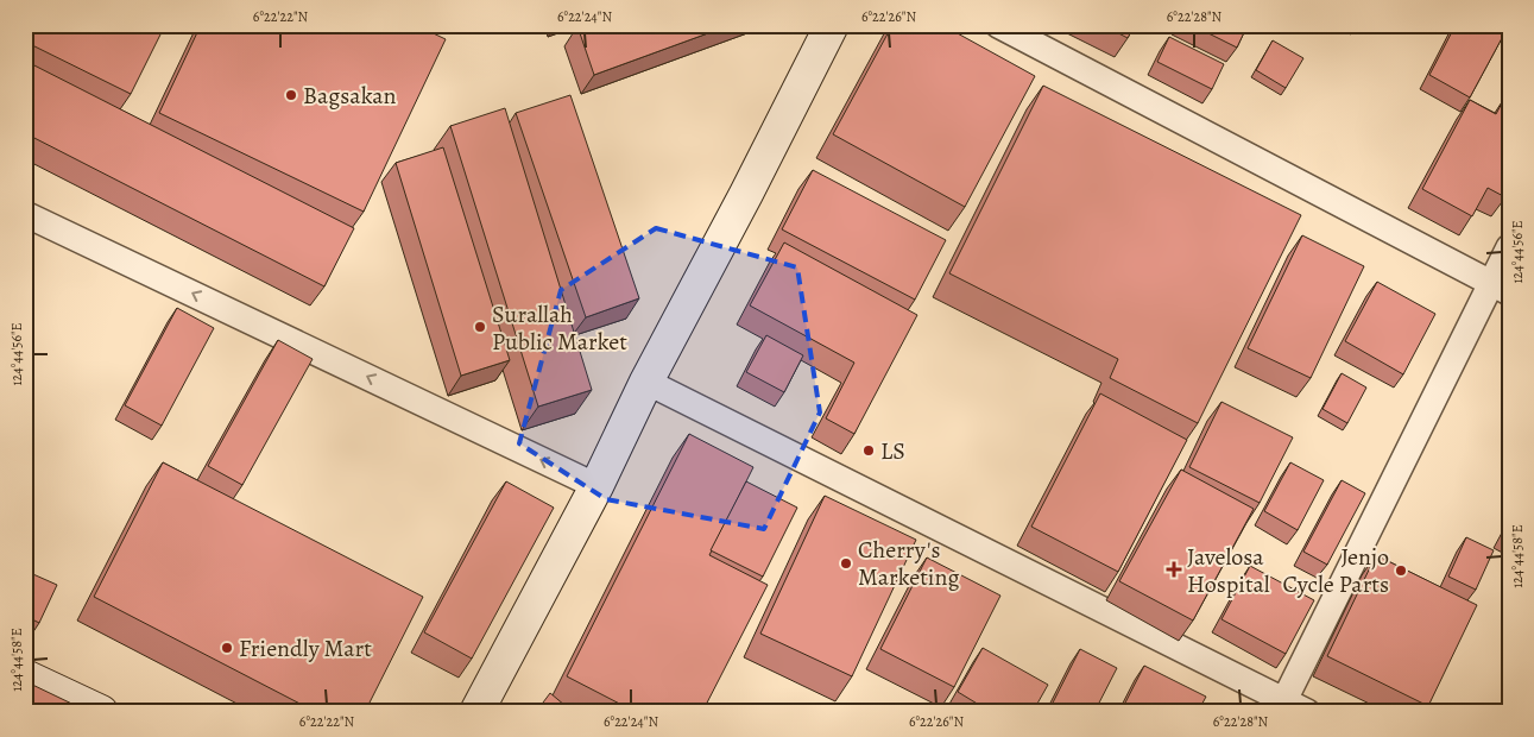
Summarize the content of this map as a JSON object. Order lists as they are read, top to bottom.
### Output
{
  "places": {
    "other": [
      "Bagsakan",
      "Surallah Public Market",
      "LS",
      "Cherry's Marketing",
      "Jenjo Cycle Parts",
      "Friendly Mart"
    ],
    "health": ["Javelosa Hospital"]
  },
  "coordinates": [
    "6°22'22\"N",
    "6°22'24\"N",
    "6°22'26\"N",
    "6°22'28\"N",
    "124°44'56\"E",
    "124°44'58\"E"
  ]
}
